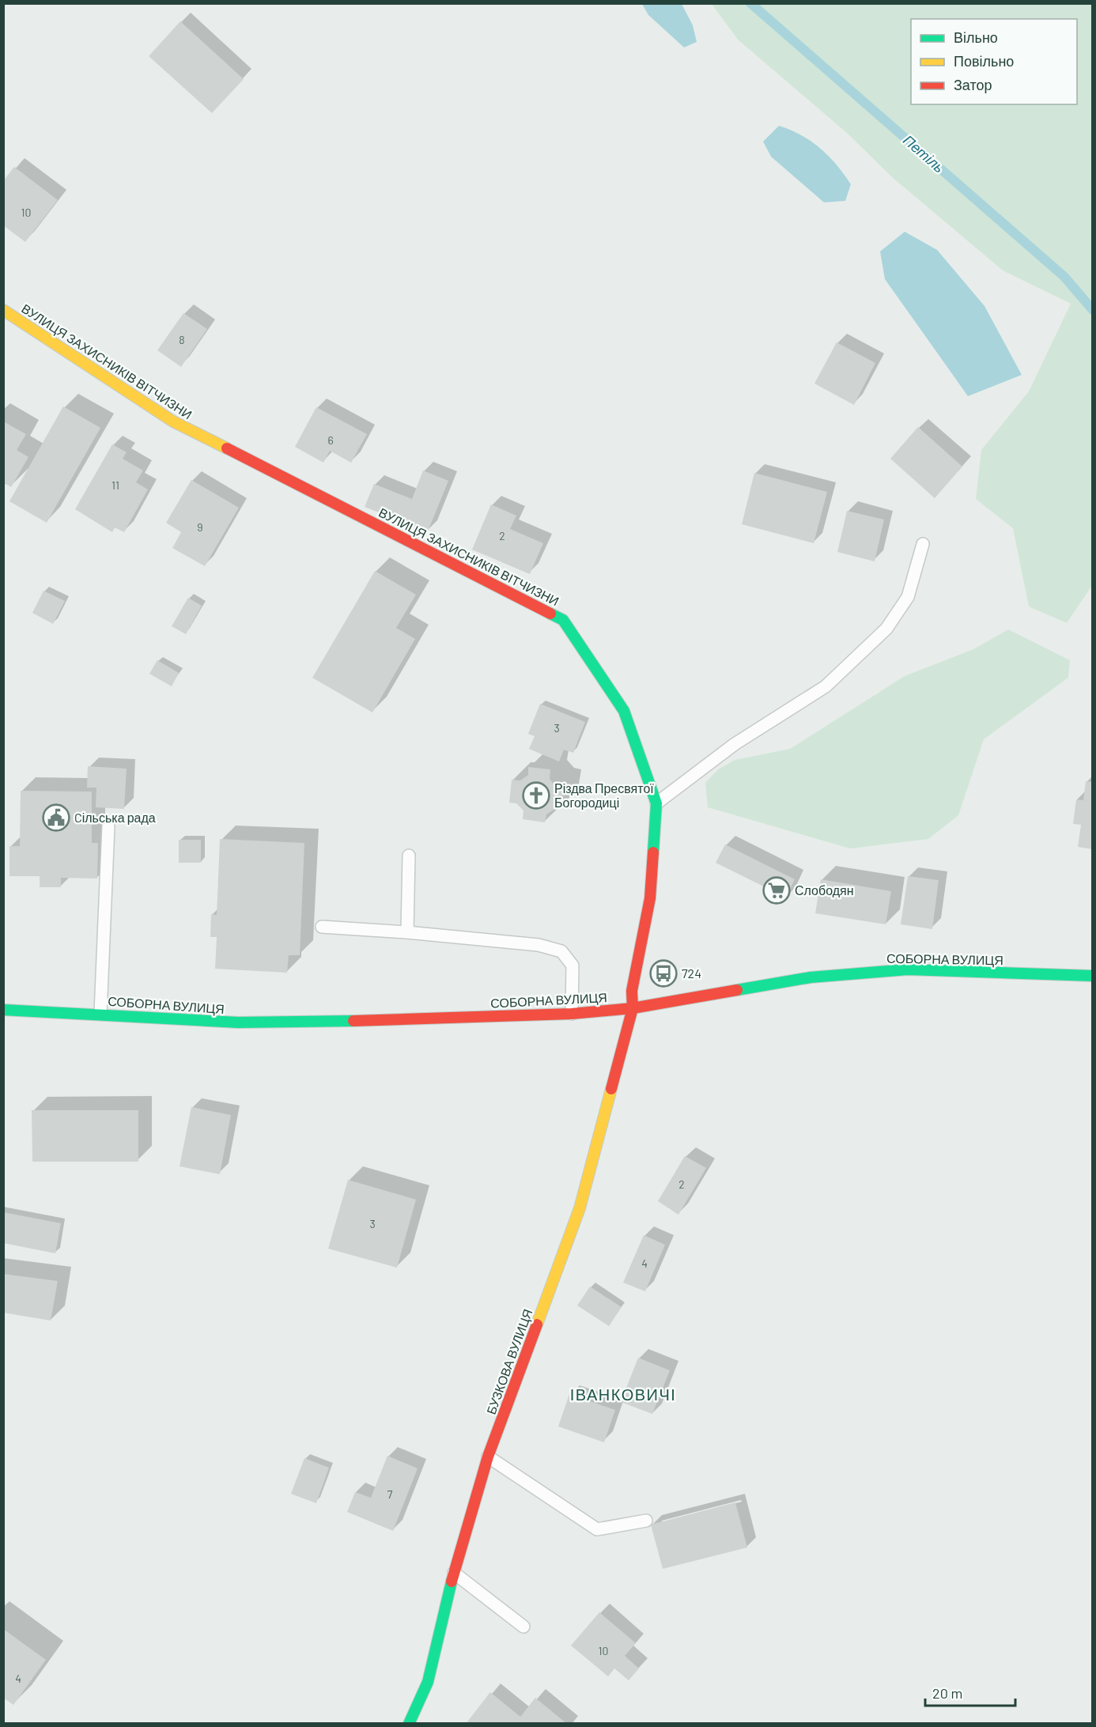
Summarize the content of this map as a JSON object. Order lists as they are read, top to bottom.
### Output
{
  "streets": {
    "street": ["ВУЛИЦЯ ЗАХИСНИКІВ ВІТЧИЗНИ", "СОБОРНА ВУЛИЦЯ", "БУЗКОВА ВУЛИЦЯ"]
  },
  "crossings": [
    ["ВУЛИЦЯ ЗАХИСНИКІВ ВІТЧИЗНИ", "СОБОРНА ВУЛИЦЯ"],
    ["ВУЛИЦЯ ЗАХИСНИКІВ ВІТЧИЗНИ", "БУЗКОВА ВУЛИЦЯ"],
    ["СОБОРНА ВУЛИЦЯ", "БУЗКОВА ВУЛИЦЯ"]
  ],
  "districts": ["ІВАНКОВИЧІ"],
  "water": ["Петіль"],
  "places": {
    "church": ["Різдва Пресвятої Богородиці"],
    "public building": ["Cільська рада"],
    "supermarket": ["Слободян"],
    "bus stop": ["724"]
  },
  "house_numbers": [
    "10",
    "8",
    "6",
    "11",
    "9",
    "2",
    "3",
    "2",
    "3",
    "4",
    "7",
    "10",
    "4"
  ],
  "legend": ["Вільно", "Повільно", "Затор"],
  "scale_bar": "20 m"
}
